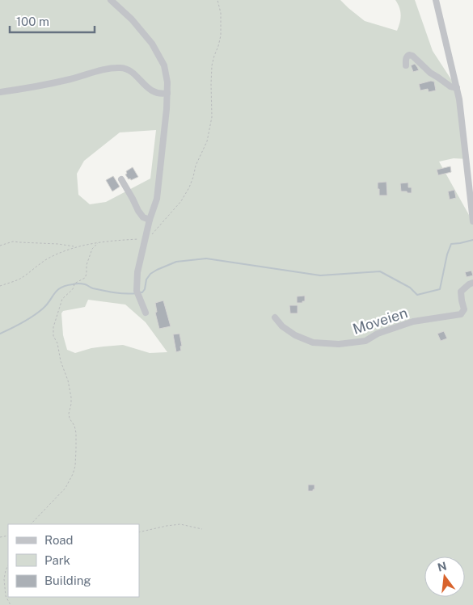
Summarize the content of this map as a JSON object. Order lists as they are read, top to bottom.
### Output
{
  "streets": {
    "street": ["Moveien"]
  },
  "legend": ["Road", "Park", "Building"],
  "scale_bar": "100 m",
  "north": "top"
}
